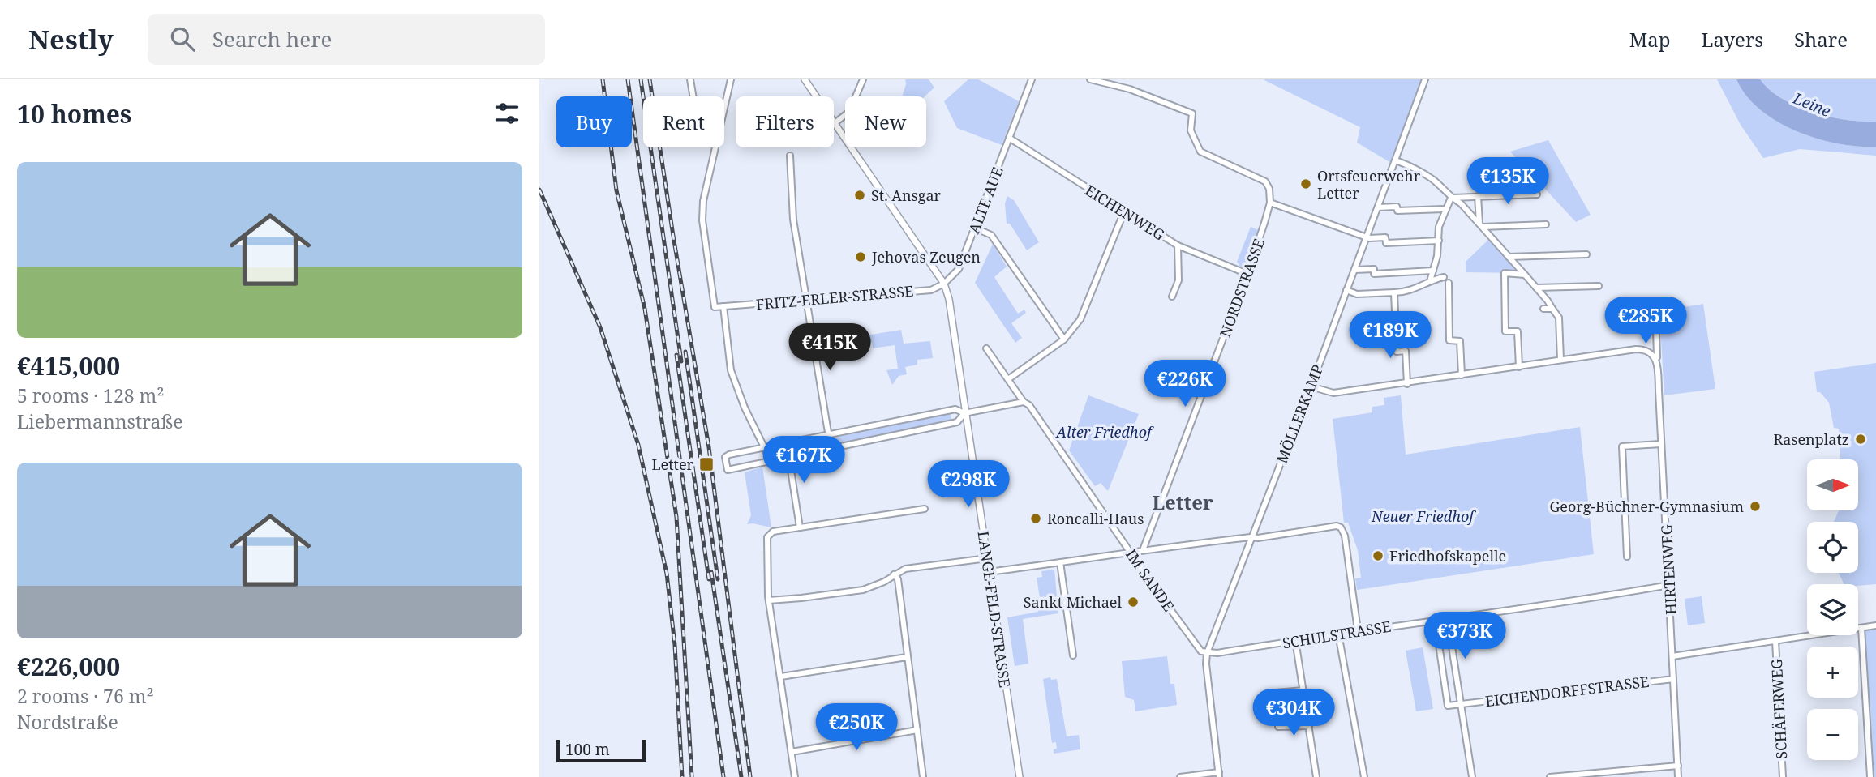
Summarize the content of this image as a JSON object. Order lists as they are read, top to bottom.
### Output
{
  "streets": {
    "street": [
      "ALTE AUE",
      "EICHENWEG",
      "NORDSTRASSE",
      "FRITZ-ERLER-STRASSE",
      "MÖLLERKAMP",
      "HIRTENWEG",
      "IM SANDE",
      "LANGE-FELD-STRASSE",
      "SCHULSTRASSE",
      "EICHENDORFFSTRASSE",
      "SCHÄFERWEG"
    ]
  },
  "crossings": [
    ["ALTE AUE", "EICHENWEG"],
    ["ALTE AUE", "FRITZ-ERLER-STRASSE"],
    ["ALTE AUE", "LANGE-FELD-STRASSE"],
    ["EICHENWEG", "NORDSTRASSE"],
    ["FRITZ-ERLER-STRASSE", "LANGE-FELD-STRASSE"],
    ["MÖLLERKAMP", "IM SANDE"],
    ["MÖLLERKAMP", "SCHULSTRASSE"],
    ["HIRTENWEG", "SCHULSTRASSE"],
    ["HIRTENWEG", "EICHENDORFFSTRASSE"],
    ["IM SANDE", "SCHULSTRASSE"]
  ],
  "districts": ["Letter"],
  "water": ["Leine"],
  "parks": ["Alter Friedhof", "Neuer Friedhof"],
  "places": {
    "other": [
      "Ortsfeuerwehr Letter",
      "St. Ansgar",
      "Jehovas Zeugen",
      "Rasenplatz",
      "Georg-Büchner-Gymnasium",
      "Roncalli-Haus",
      "Friedhofskapelle",
      "Sankt Michael"
    ],
    "transit": ["Letter"]
  },
  "scale_bar": "100 m",
  "north": "right",
  "page": {
    "header": "Nestly",
    "search": "Search here",
    "nav": ["Map", "Layers", "Share"],
    "heading": "10 homes",
    "chip": [
      "Buy",
      "Rent",
      "Filters",
      "New"
    ],
    "list": [
      {
        "name": "€415,000",
        "note": "5 rooms · 128 m² · Liebermannstraße"
      },
      {
        "name": "€226,000",
        "note": "2 rooms · 76 m² · Nordstraße"
      }
    ],
    "price": [
      "€135K",
      "€285K",
      "€189K",
      "€415K",
      "€226K",
      "€167K",
      "€298K",
      "€373K",
      "€304K",
      "€250K"
    ],
    "map_buttons": ["+", "−"],
    "scale": "100 m"
  }
}
